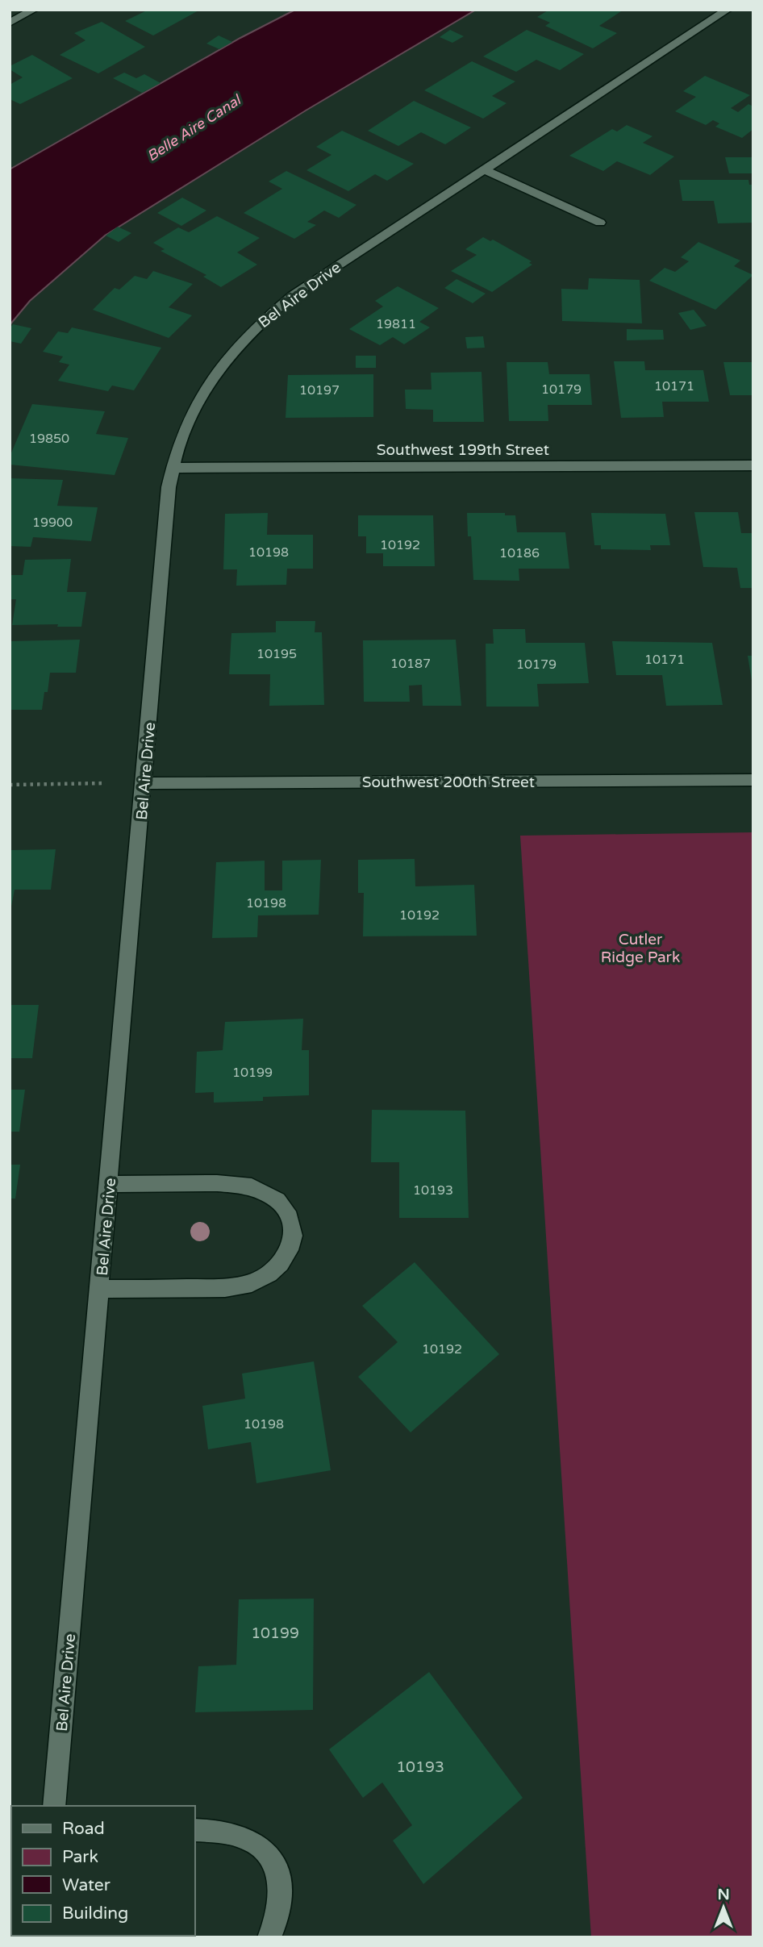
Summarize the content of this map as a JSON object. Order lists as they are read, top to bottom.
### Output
{
  "streets": {
    "street": ["Bel Aire Drive", "Southwest 199th Street", "Southwest 200th Street"]
  },
  "crossings": [
    ["Bel Aire Drive", "Southwest 199th Street"],
    ["Bel Aire Drive", "Southwest 200th Street"]
  ],
  "water": ["Belle Aire Canal"],
  "parks": ["Cutler Ridge Park"],
  "house_numbers": [
    "19811",
    "10171",
    "10179",
    "10197",
    "19850",
    "19900",
    "10192",
    "10198",
    "10186",
    "10195",
    "10171",
    "10187",
    "10179",
    "10198",
    "10192",
    "10199",
    "10193",
    "10192",
    "10198",
    "10199",
    "10193"
  ],
  "legend": [
    "Road",
    "Park",
    "Water",
    "Building"
  ],
  "north": "top"
}
